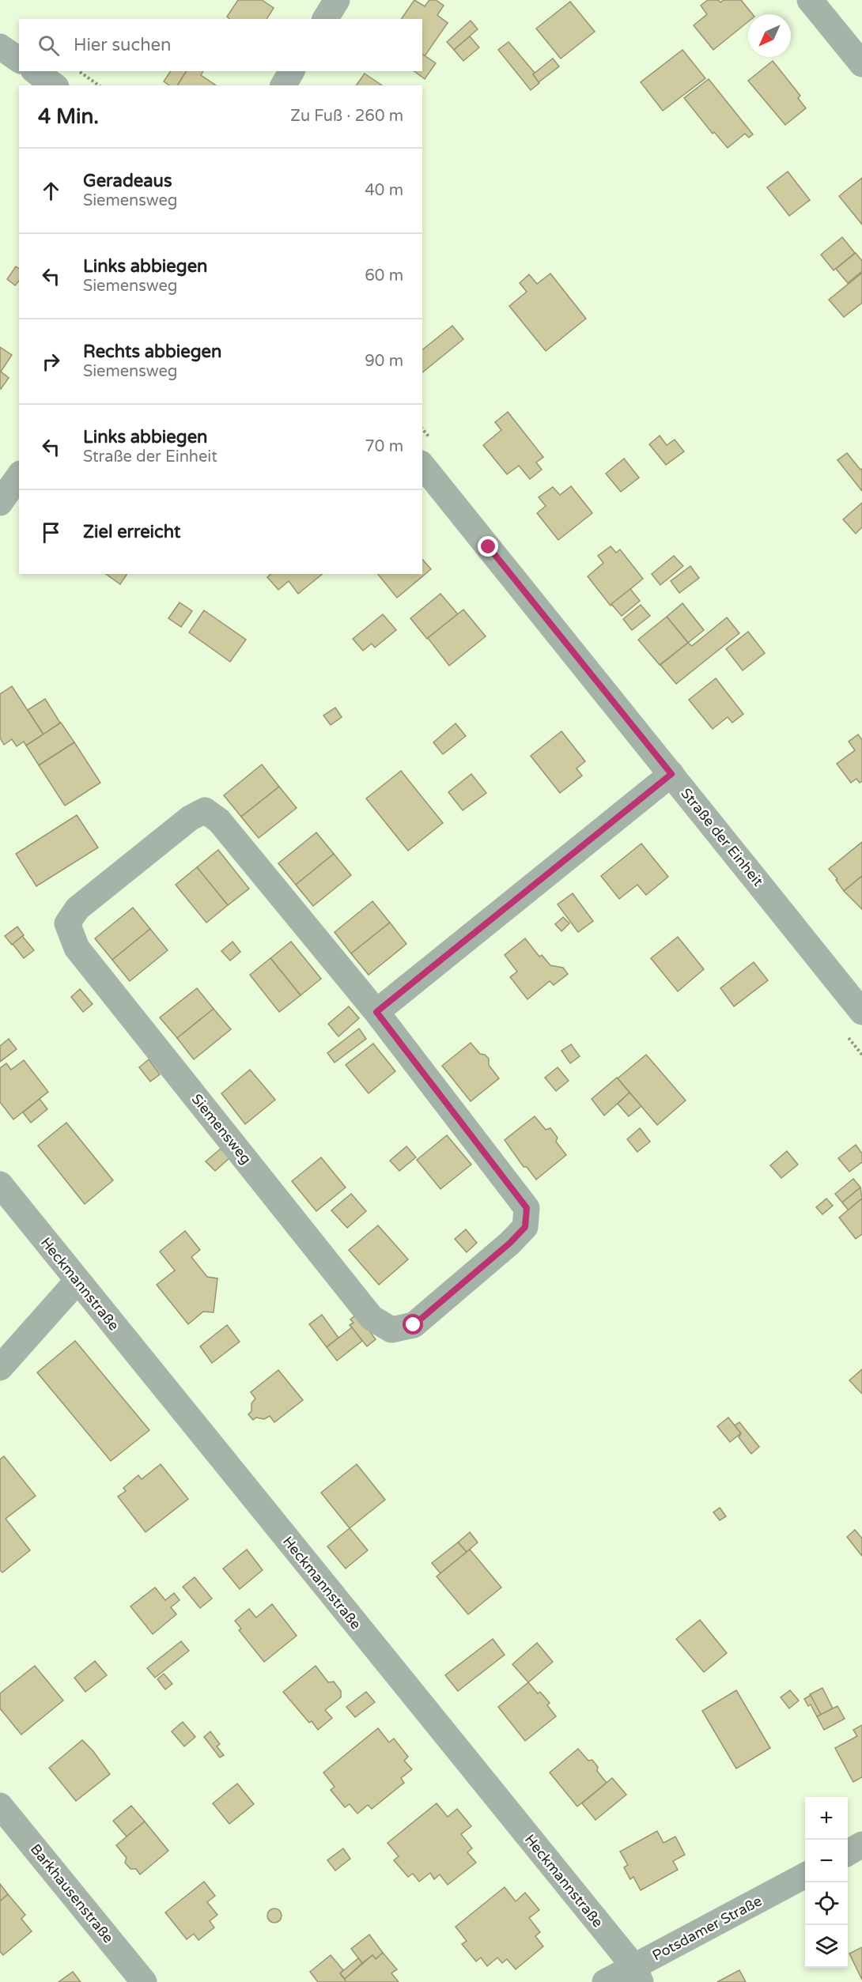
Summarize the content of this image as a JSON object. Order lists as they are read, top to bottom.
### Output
{
  "streets": {
    "street": [
      "Straße der Einheit",
      "Siemensweg",
      "Heckmannstraße",
      "Barkhausenstraße",
      "Potsdamer Straße"
    ]
  },
  "crossings": [
    ["Heckmannstraße", "Potsdamer Straße"]
  ],
  "north": "bottom left",
  "page": {
    "search": "Hier suchen",
    "heading": ["4 Min.", "Zu Fuß · 260 m"],
    "list": [
      ["Geradeaus", "Siemensweg", "40 m"],
      ["Links abbiegen", "Siemensweg", "60 m"],
      ["Rechts abbiegen", "Siemensweg", "90 m"],
      ["Links abbiegen", "Straße der Einheit", "70 m"],
      "Ziel erreicht"
    ],
    "map_buttons": ["+", "−"]
  }
}
